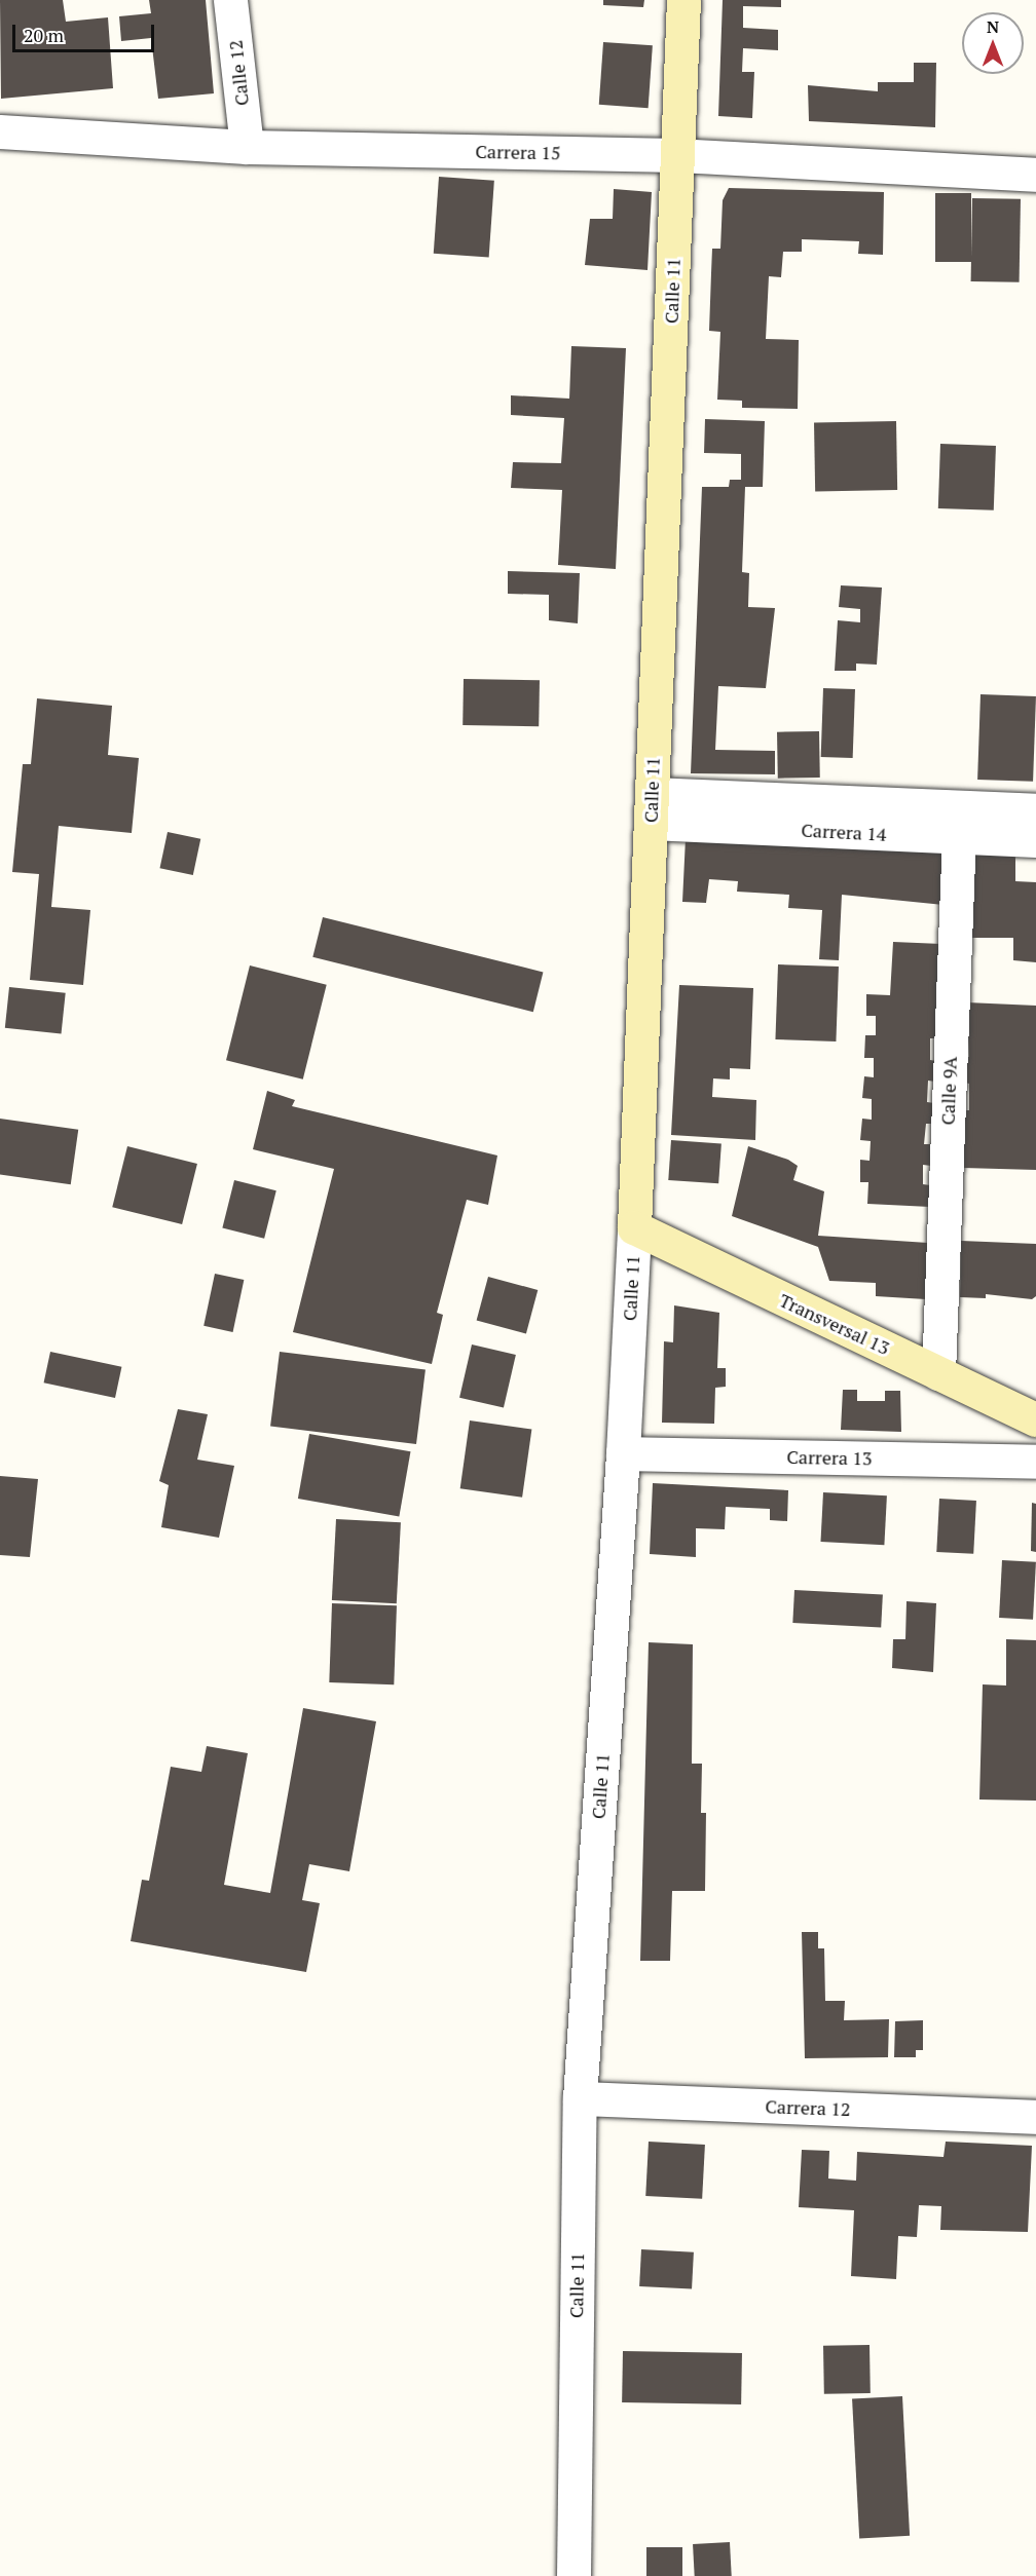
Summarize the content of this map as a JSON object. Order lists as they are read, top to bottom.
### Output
{
  "streets": {
    "street": [
      "Calle 12",
      "Carrera 15",
      "Calle 11",
      "Calle 9A",
      "Transversal 13",
      "Carrera 13",
      "Carrera 12"
    ]
  },
  "crossings": [
    ["Calle 12", "Carrera 15"],
    ["Carrera 15", "Calle 11"],
    ["Calle 11", "Transversal 13"],
    ["Calle 11", "Carrera 13"],
    ["Calle 11", "Carrera 12"],
    ["Calle 9A", "Transversal 13"]
  ],
  "scale_bar": "20 m",
  "north": "top"
}
